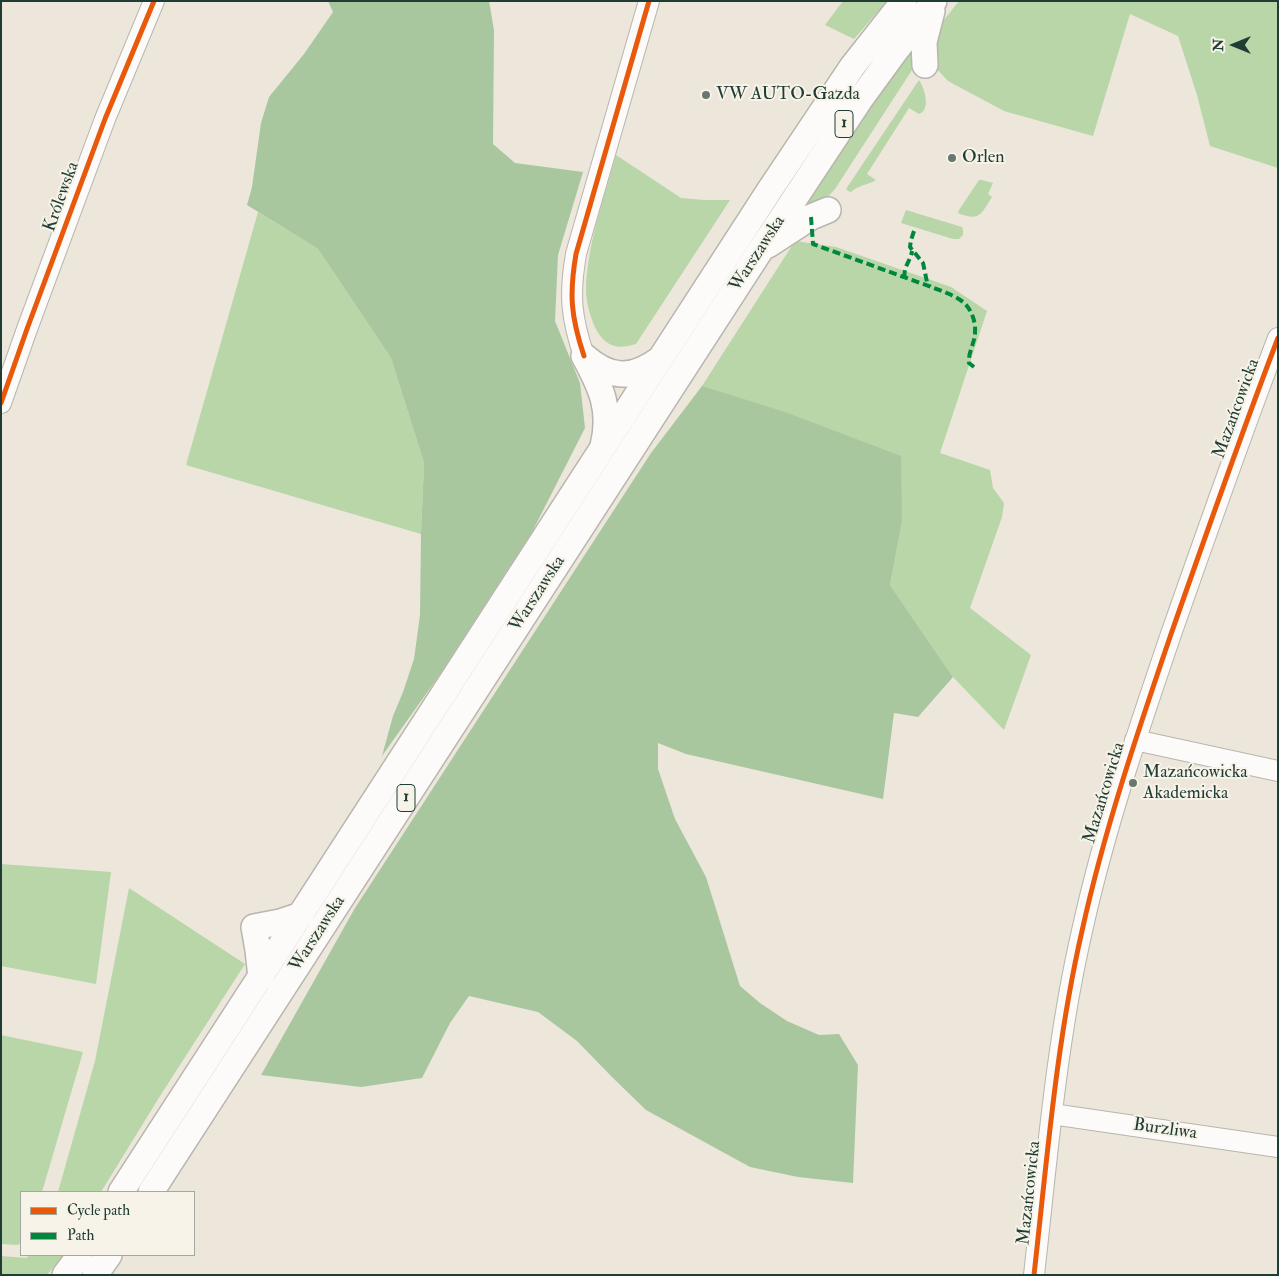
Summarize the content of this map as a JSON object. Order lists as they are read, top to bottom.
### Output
{
  "streets": {
    "main road": ["1", "Warszawska"],
    "street": ["Królewska", "Mazańcowicka", "Burzliwa"]
  },
  "crossings": [
    ["Mazańcowicka", "Burzliwa"]
  ],
  "places": ["VW AUTO-Gazda", "Orlen", "Mazańcowicka Akademicka"],
  "legend": ["Cycle path", "Path"],
  "north": "left"
}
